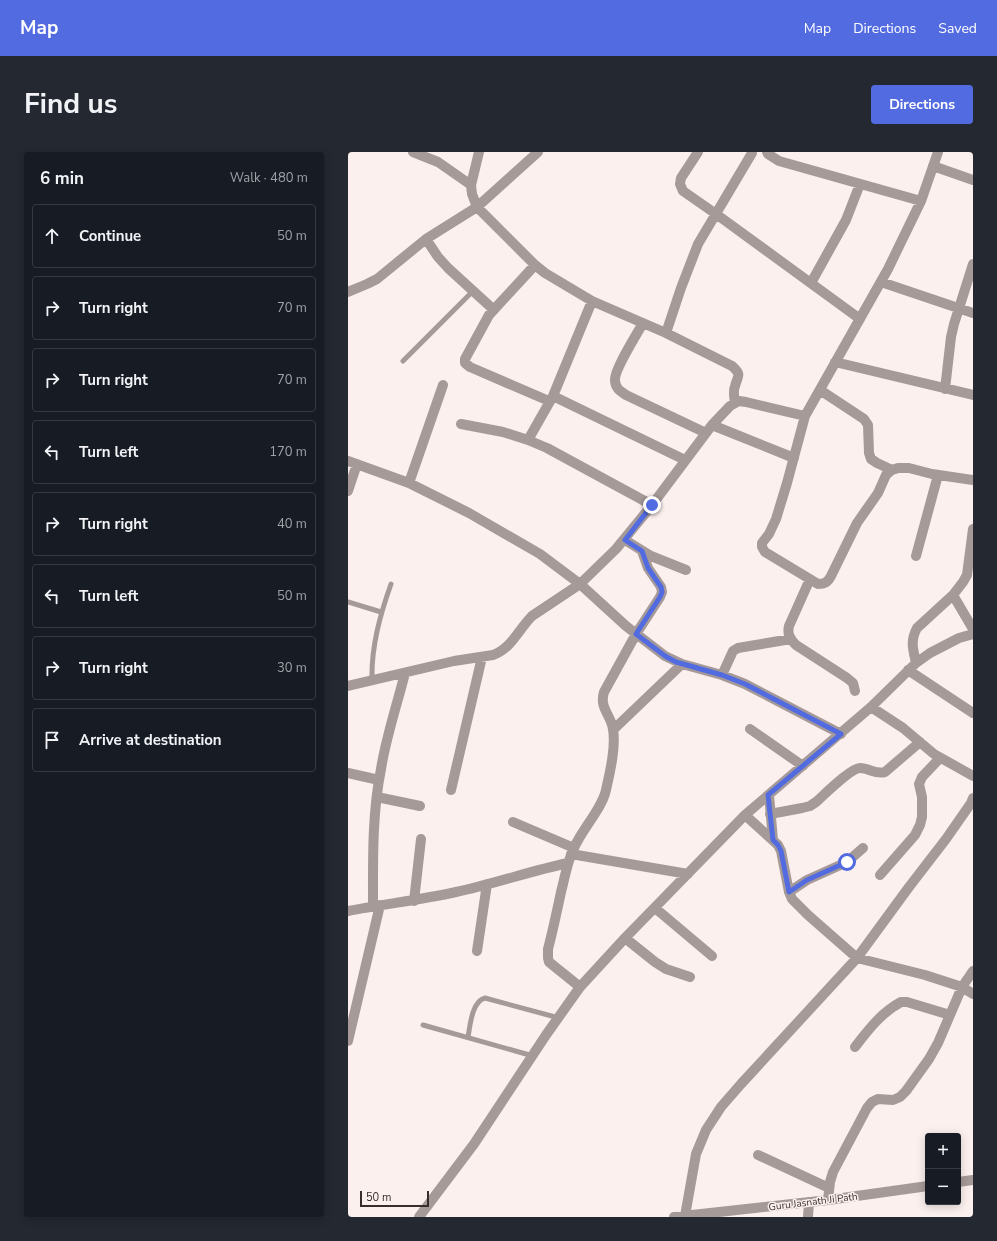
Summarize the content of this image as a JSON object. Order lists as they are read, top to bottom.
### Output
{
  "streets": {
    "street": ["Guru Jasnath Ji Path"]
  },
  "scale_bar": "50 m",
  "page": {
    "header": "Map",
    "nav": ["Map", "Directions", "Saved"],
    "title": "Find us",
    "buttons": "Directions",
    "heading": ["6 min", "Walk · 480 m"],
    "list": [
      ["Continue", "50 m"],
      ["Turn right", "70 m"],
      ["Turn right", "70 m"],
      ["Turn left", "170 m"],
      ["Turn right", "40 m"],
      ["Turn left", "50 m"],
      ["Turn right", "30 m"],
      "Arrive at destination"
    ],
    "map_buttons": ["+", "−"],
    "scale": "50 m"
  }
}
